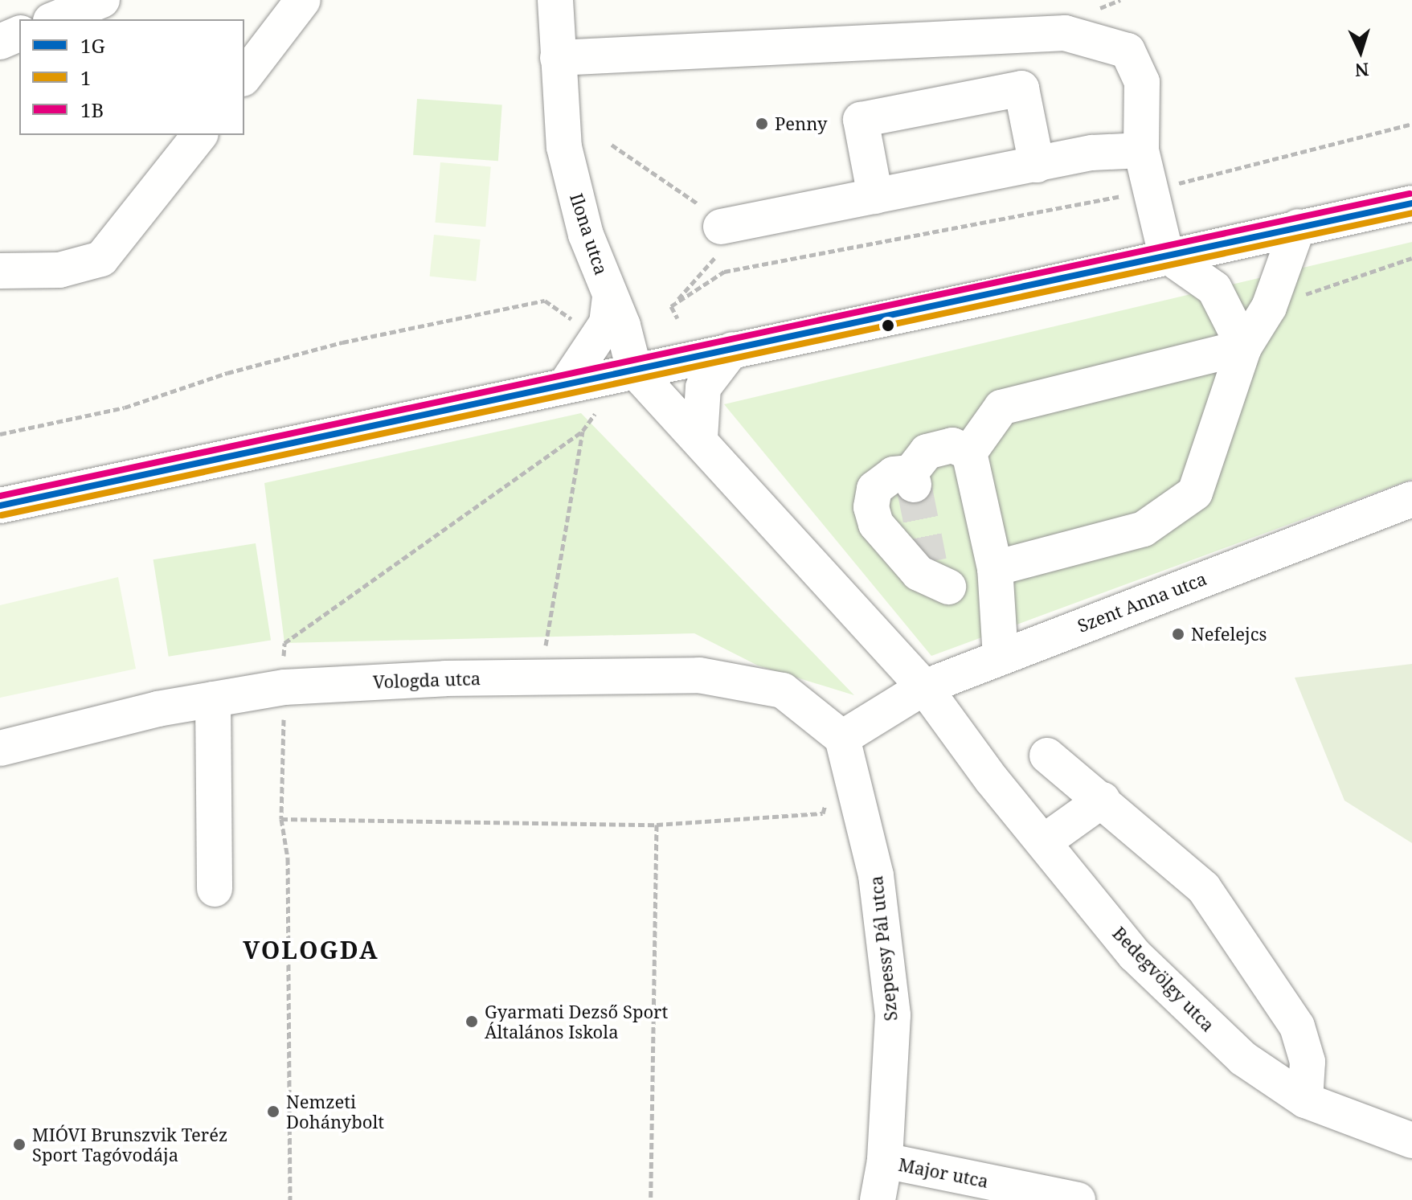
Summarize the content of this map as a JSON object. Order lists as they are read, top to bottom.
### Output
{
  "streets": {
    "street": [
      "Ilona utca",
      "Szent Anna utca",
      "Vologda utca",
      "Szepessy Pál utca",
      "Bedegvölgy utca",
      "Major utca"
    ]
  },
  "crossings": [
    ["Ilona utca", "Szent Anna utca"],
    ["Ilona utca", "Bedegvölgy utca"],
    ["Szent Anna utca", "Vologda utca"],
    ["Szent Anna utca", "Szepessy Pál utca"],
    ["Szent Anna utca", "Bedegvölgy utca"],
    ["Vologda utca", "Szepessy Pál utca"],
    ["Szepessy Pál utca", "Major utca"]
  ],
  "districts": ["VOLOGDA"],
  "places": [
    "Penny",
    "Nefelejcs",
    "Gyarmati Dezső Sport Általános Iskola",
    "Nemzeti Dohánybolt",
    "MIÓVI Brunszvik Teréz Sport Tagóvodája"
  ],
  "lines": ["transit line 1B", "transit line 1G", "transit line 1"],
  "legend": ["1G", "1", "1B"],
  "north": "bottom"
}
